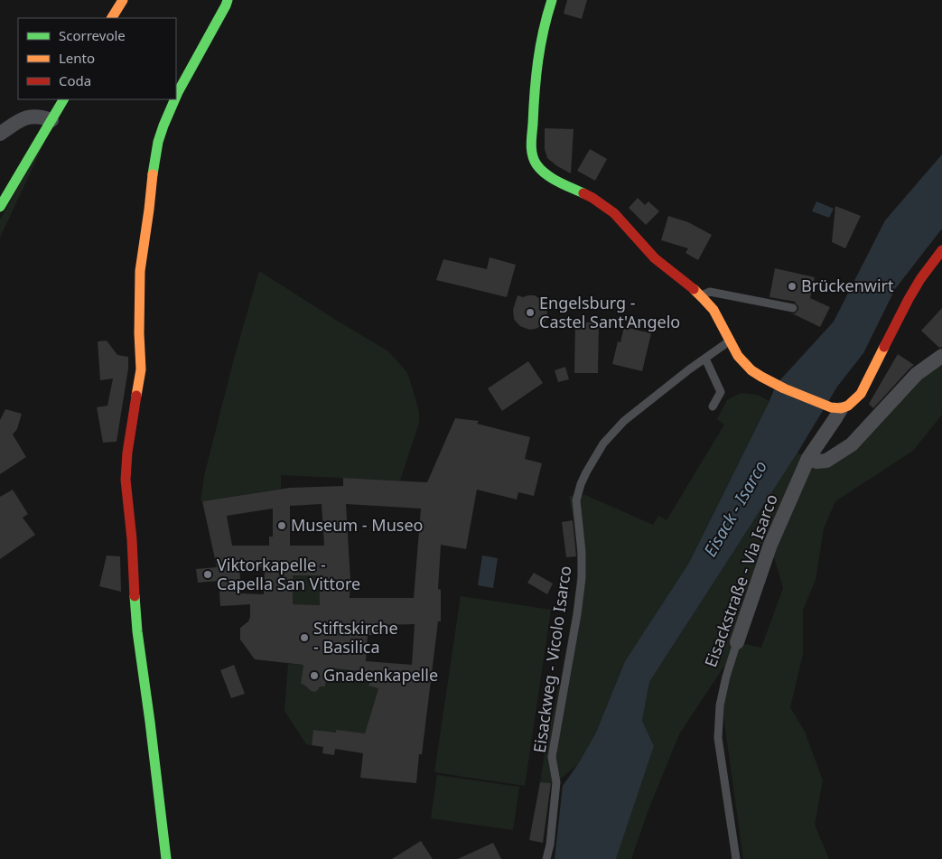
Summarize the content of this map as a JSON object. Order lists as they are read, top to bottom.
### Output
{
  "streets": {
    "street": ["Eisackstraße - Via Isarco"],
    "lane": ["Eisackweg - Vicolo Isarco"]
  },
  "water": ["Eisack - Isarco"],
  "places": [
    "Brückenwirt",
    "Engelsburg - Castel Sant'Angelo",
    "Museum - Museo",
    "Viktorkapelle - Capella San Vittore",
    "Stiftskirche - Basilica",
    "Gnadenkapelle"
  ],
  "legend": ["Scorrevole", "Lento", "Coda"]
}
